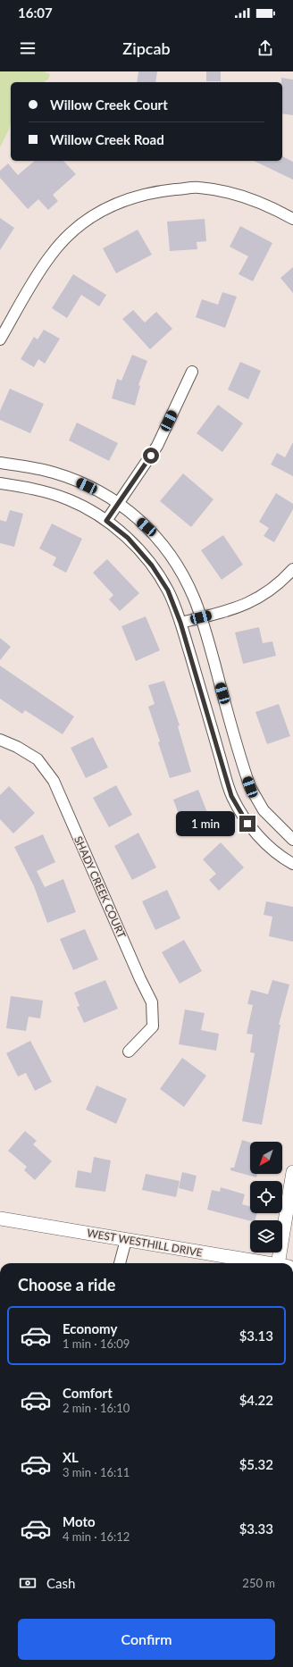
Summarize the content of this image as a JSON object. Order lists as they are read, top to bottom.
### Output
{
  "streets": {
    "street": ["SHADY CREEK COURT", "WEST WESTHILL DRIVE"]
  },
  "north": "bottom left",
  "page": {
    "status": "16:07",
    "header": "Zipcab",
    "banner": ["Willow Creek Court", "Willow Creek Road"],
    "bubble": "1 min",
    "heading": "Choose a ride",
    "list": [
      {
        "name": "Economy",
        "note": "1 min · 16:09",
        "value": "$3.13"
      },
      {
        "name": "Comfort",
        "note": "2 min · 16:10",
        "value": "$4.22"
      },
      {
        "name": "XL",
        "note": "3 min · 16:11",
        "value": "$5.32"
      },
      {
        "name": "Moto",
        "note": "4 min · 16:12",
        "value": "$3.33"
      }
    ],
    "pay": ["Cash", "250 m"],
    "buttons": "Confirm"
  }
}
